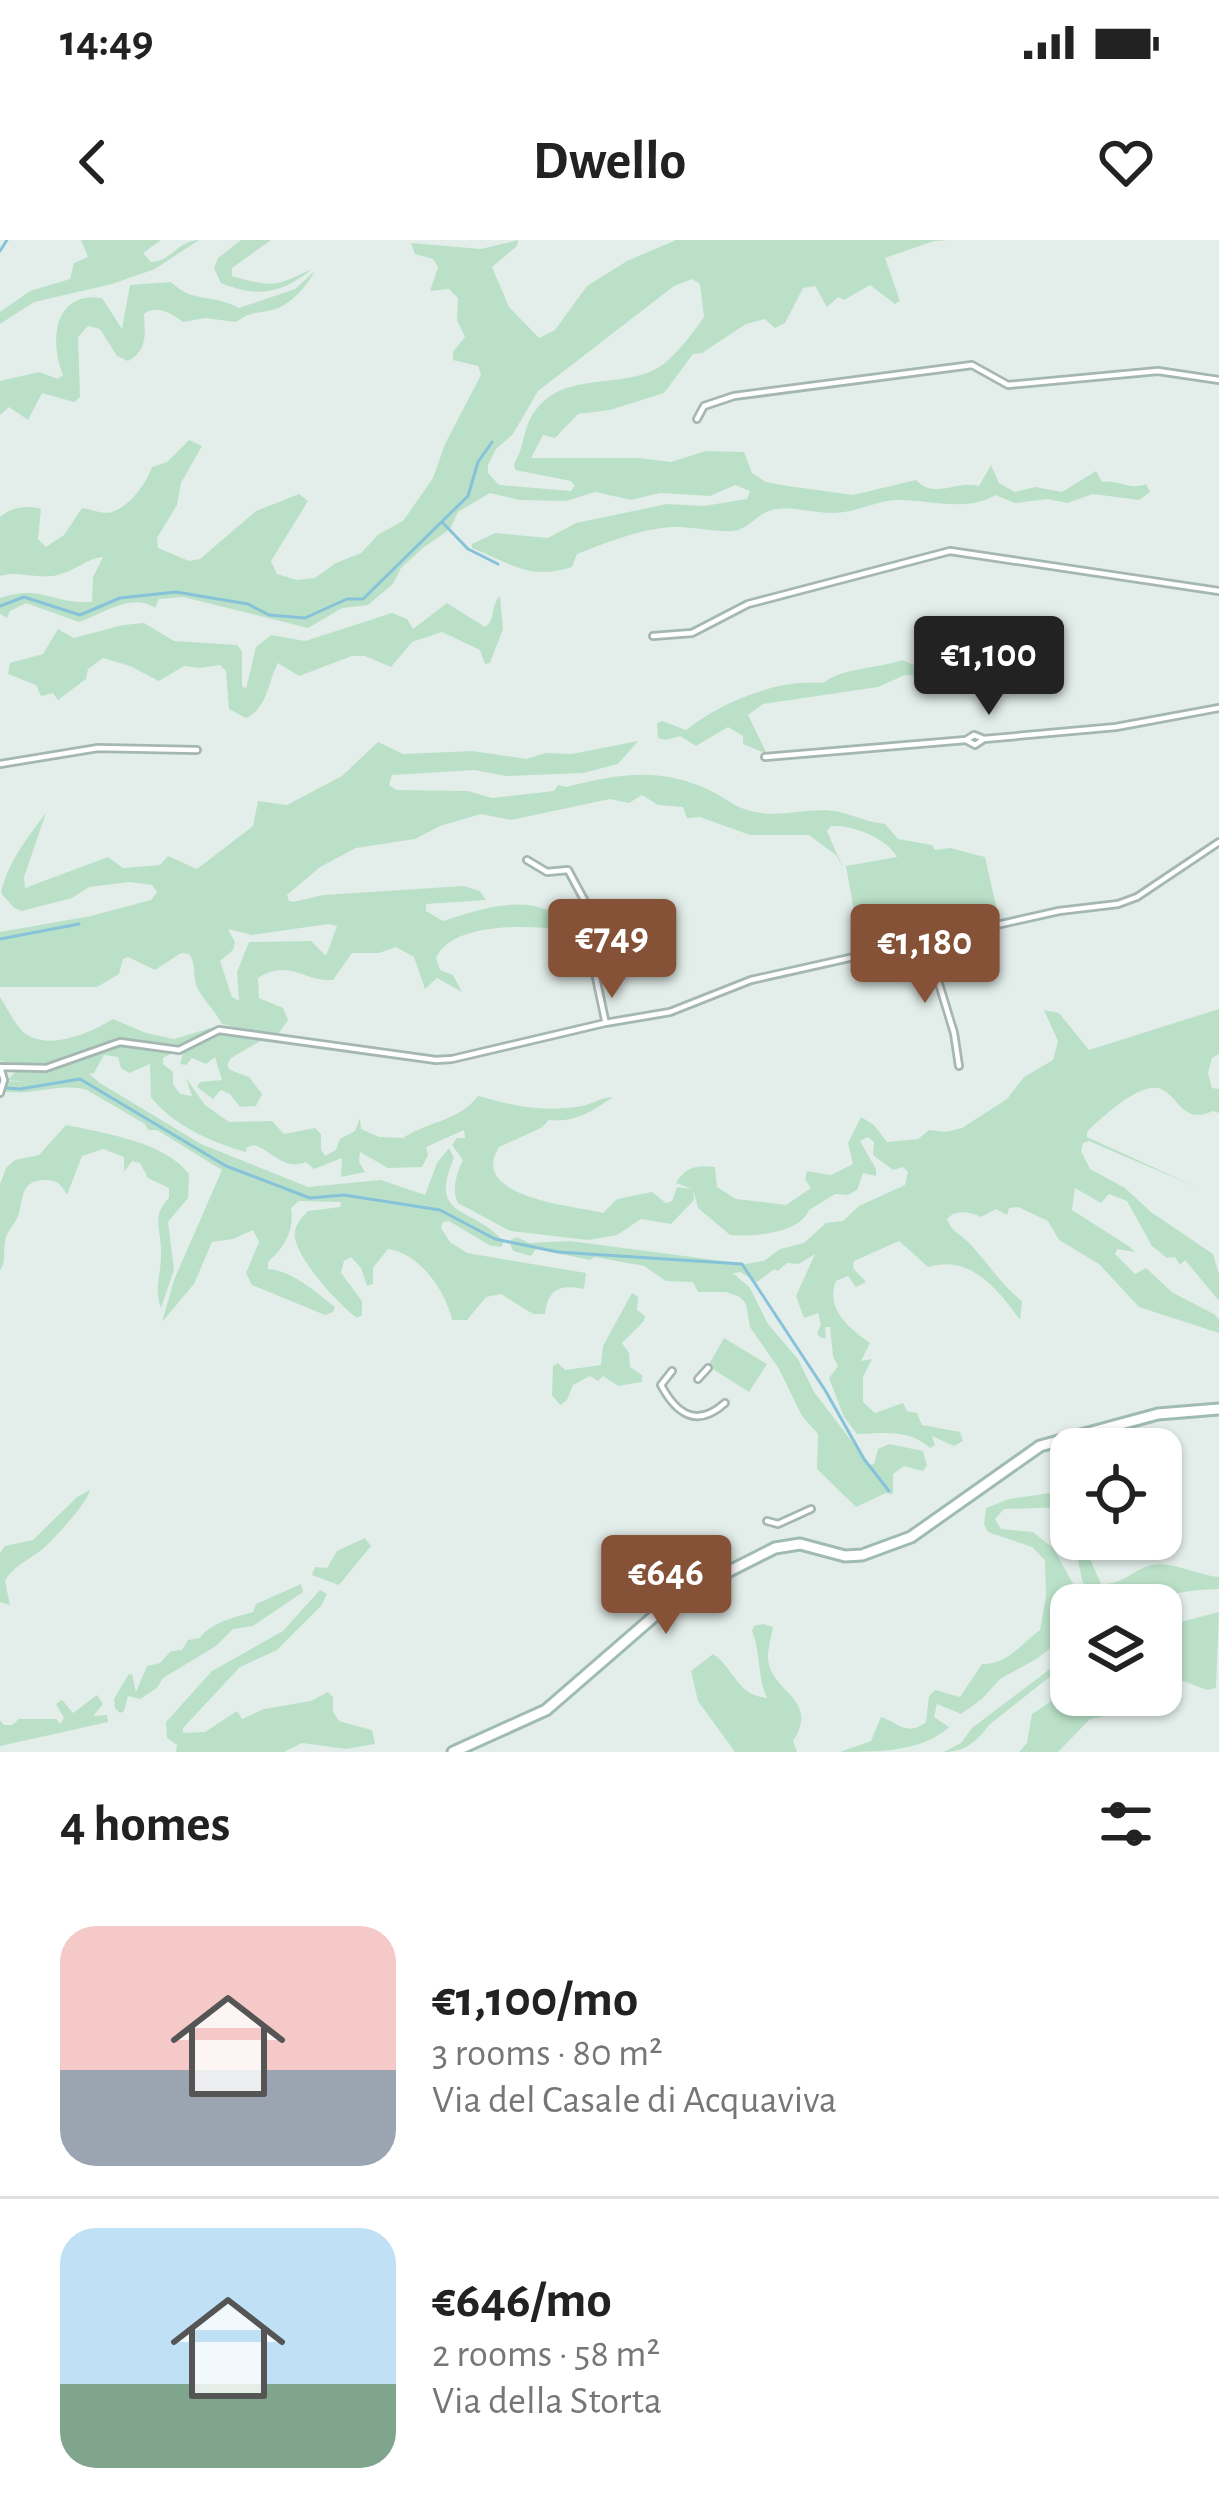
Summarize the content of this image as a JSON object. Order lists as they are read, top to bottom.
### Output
{
  "page": {
    "status": "14:49",
    "header": "Dwello",
    "price": [
      "€1,100",
      "€749",
      "€1,180",
      "€646"
    ],
    "heading": "4 homes",
    "list": [
      {
        "name": "€1,100/mo",
        "note": "3 rooms · 80 m² · Via del Casale di Acquaviva"
      },
      {
        "name": "€646/mo",
        "note": "2 rooms · 58 m² · Via della Storta"
      }
    ]
  }
}
